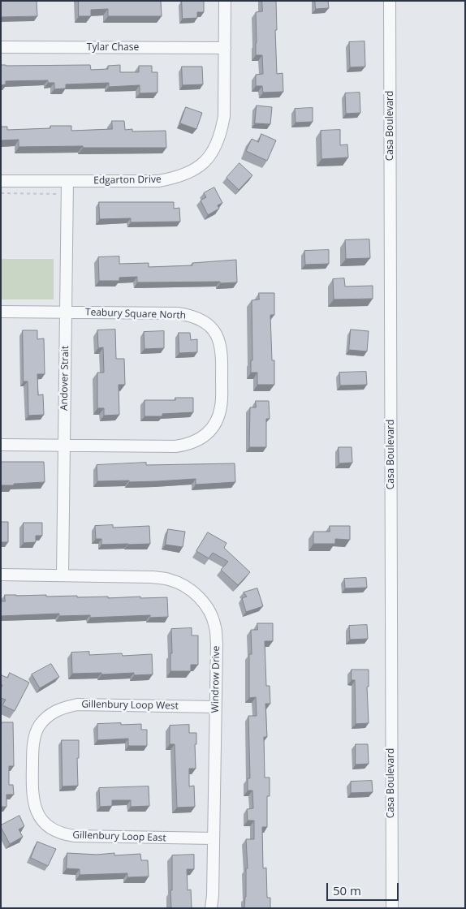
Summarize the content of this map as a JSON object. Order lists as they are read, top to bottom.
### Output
{
  "streets": {
    "street": [
      "Tylar Chase",
      "Casa Boulevard",
      "Edgarton Drive",
      "Teabury Square North",
      "Andover Strait",
      "Windrow Drive",
      "Gillenbury Loop West",
      "Gillenbury Loop East"
    ]
  },
  "crossings": [
    ["Tylar Chase", "Edgarton Drive"],
    ["Edgarton Drive", "Andover Strait"],
    ["Teabury Square North", "Andover Strait"],
    ["Andover Strait", "Windrow Drive"],
    ["Windrow Drive", "Gillenbury Loop West"],
    ["Windrow Drive", "Gillenbury Loop East"],
    ["Gillenbury Loop West", "Gillenbury Loop East"]
  ],
  "scale_bar": "50 m"
}
